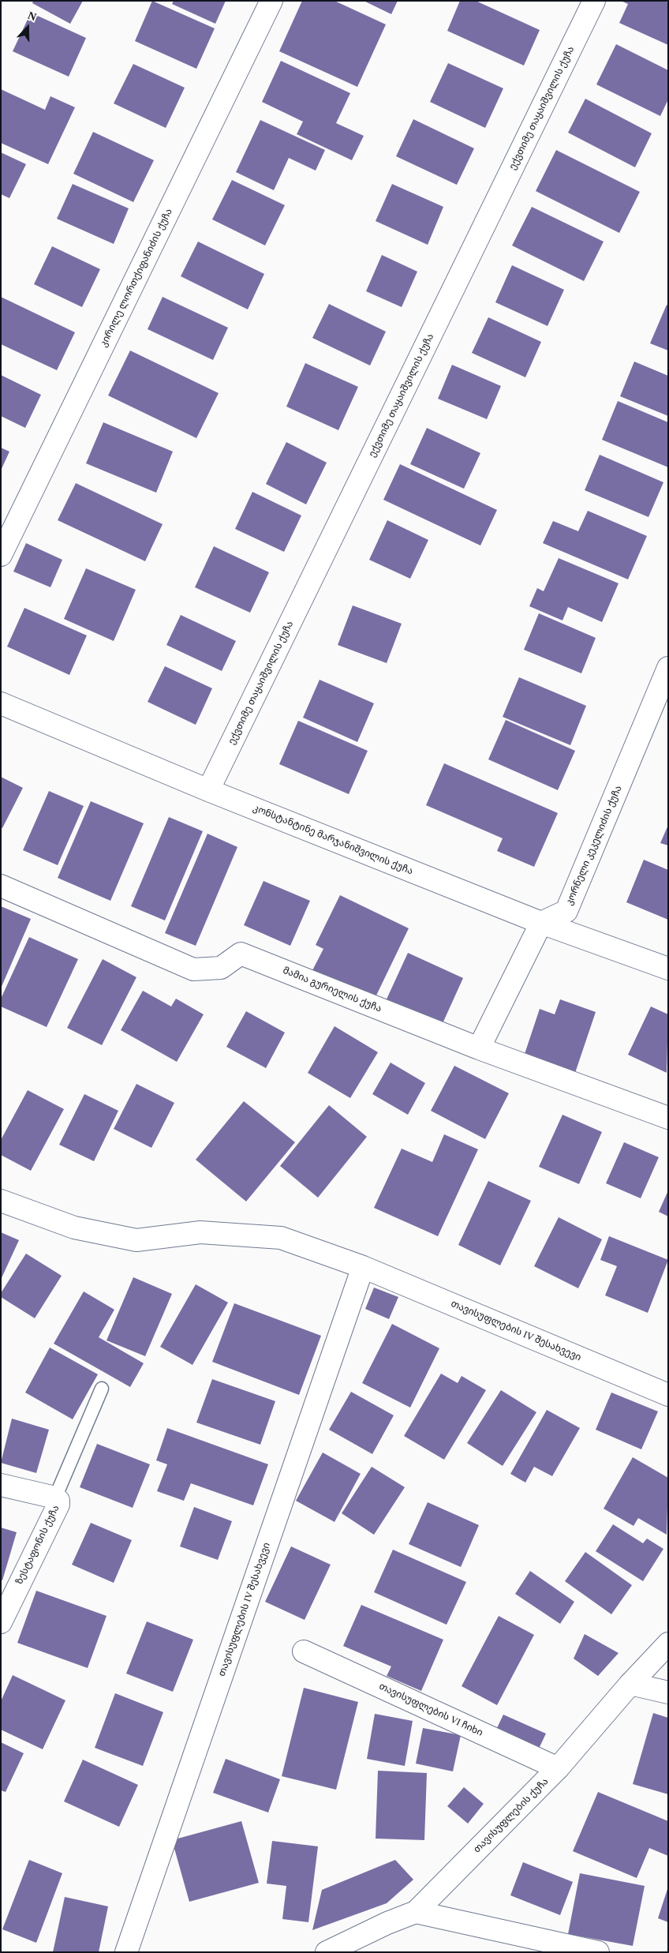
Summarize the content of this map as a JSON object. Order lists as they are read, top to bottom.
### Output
{
  "streets": {
    "street": [
      "ექვთიმე თაყაიშვილის ქუჩა",
      "კირილე ლორთქიფანიძის ქუჩა",
      "კონსტანტინე მარჯანიშვილის ქუჩა",
      "კორნელი კეკელიძის ქუჩა",
      "მამია გურიელის ქუჩა",
      "თავისუფლების IV შესახვევი",
      "ზესტაფონის ქუჩა",
      "თავისუფლების VI ჩიხი",
      "თავისუფლების ქუჩა"
    ]
  },
  "crossings": [
    ["ექვთიმე თაყაიშვილის ქუჩა", "კონსტანტინე მარჯანიშვილის ქუჩა"],
    ["კონსტანტინე მარჯანიშვილის ქუჩა", "კორნელი კეკელიძის ქუჩა"],
    ["თავისუფლების VI ჩიხი", "თავისუფლების ქუჩა"]
  ],
  "north": "top"
}
